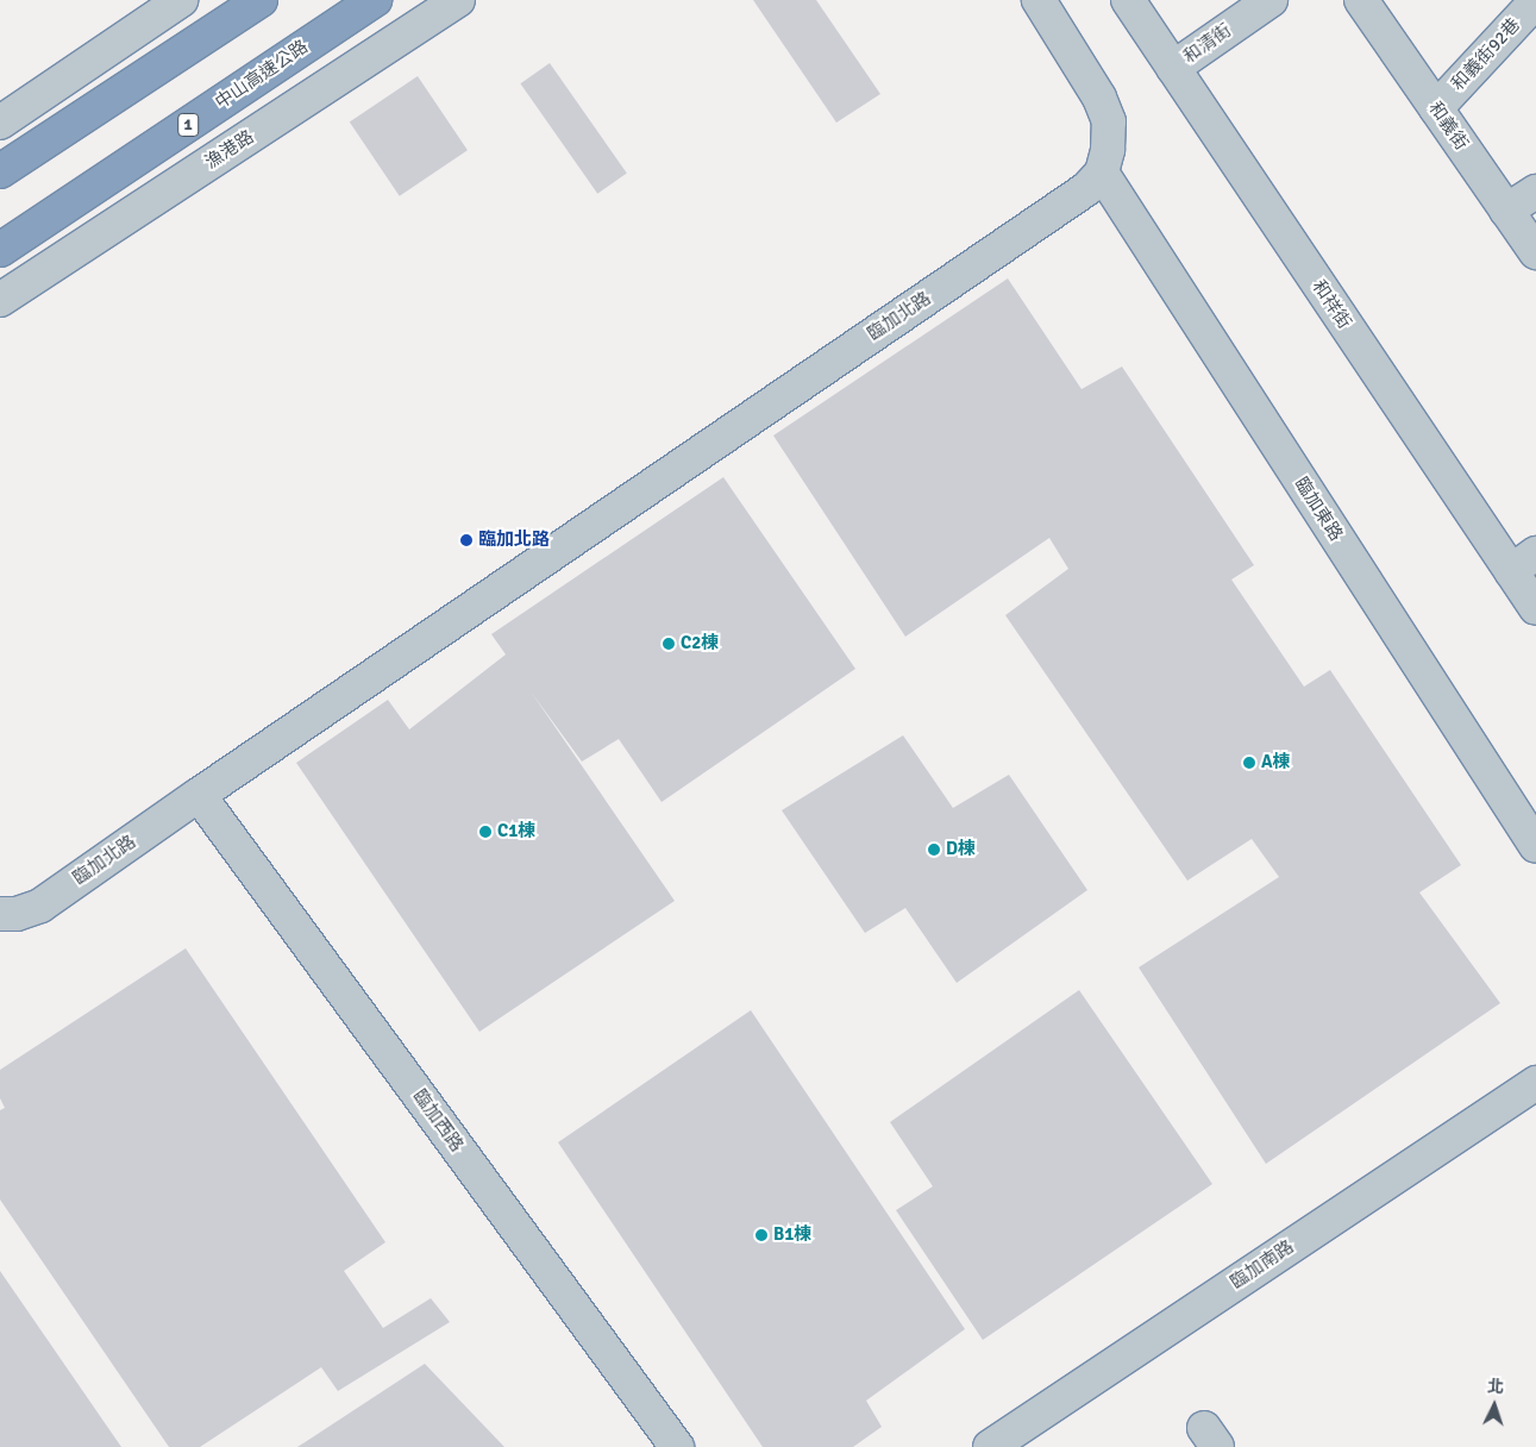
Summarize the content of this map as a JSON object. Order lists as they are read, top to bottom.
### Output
{
  "streets": {
    "highway": ["中山高速公路", "1"],
    "street": [
      "和清街",
      "和義街92巷",
      "和義街",
      "漁港路",
      "和祥街",
      "臨加北路",
      "臨加東路",
      "臨加西路",
      "臨加南路"
    ]
  },
  "crossings": [
    ["和清街", "和祥街"],
    ["和義街92巷", "和義街"],
    ["臨加北路", "臨加東路"],
    ["臨加北路", "臨加西路"]
  ],
  "places": [
    "臨加北路",
    "C2棟",
    "A棟",
    "C1棟",
    "D棟",
    "B1棟"
  ],
  "north": "top"
}
